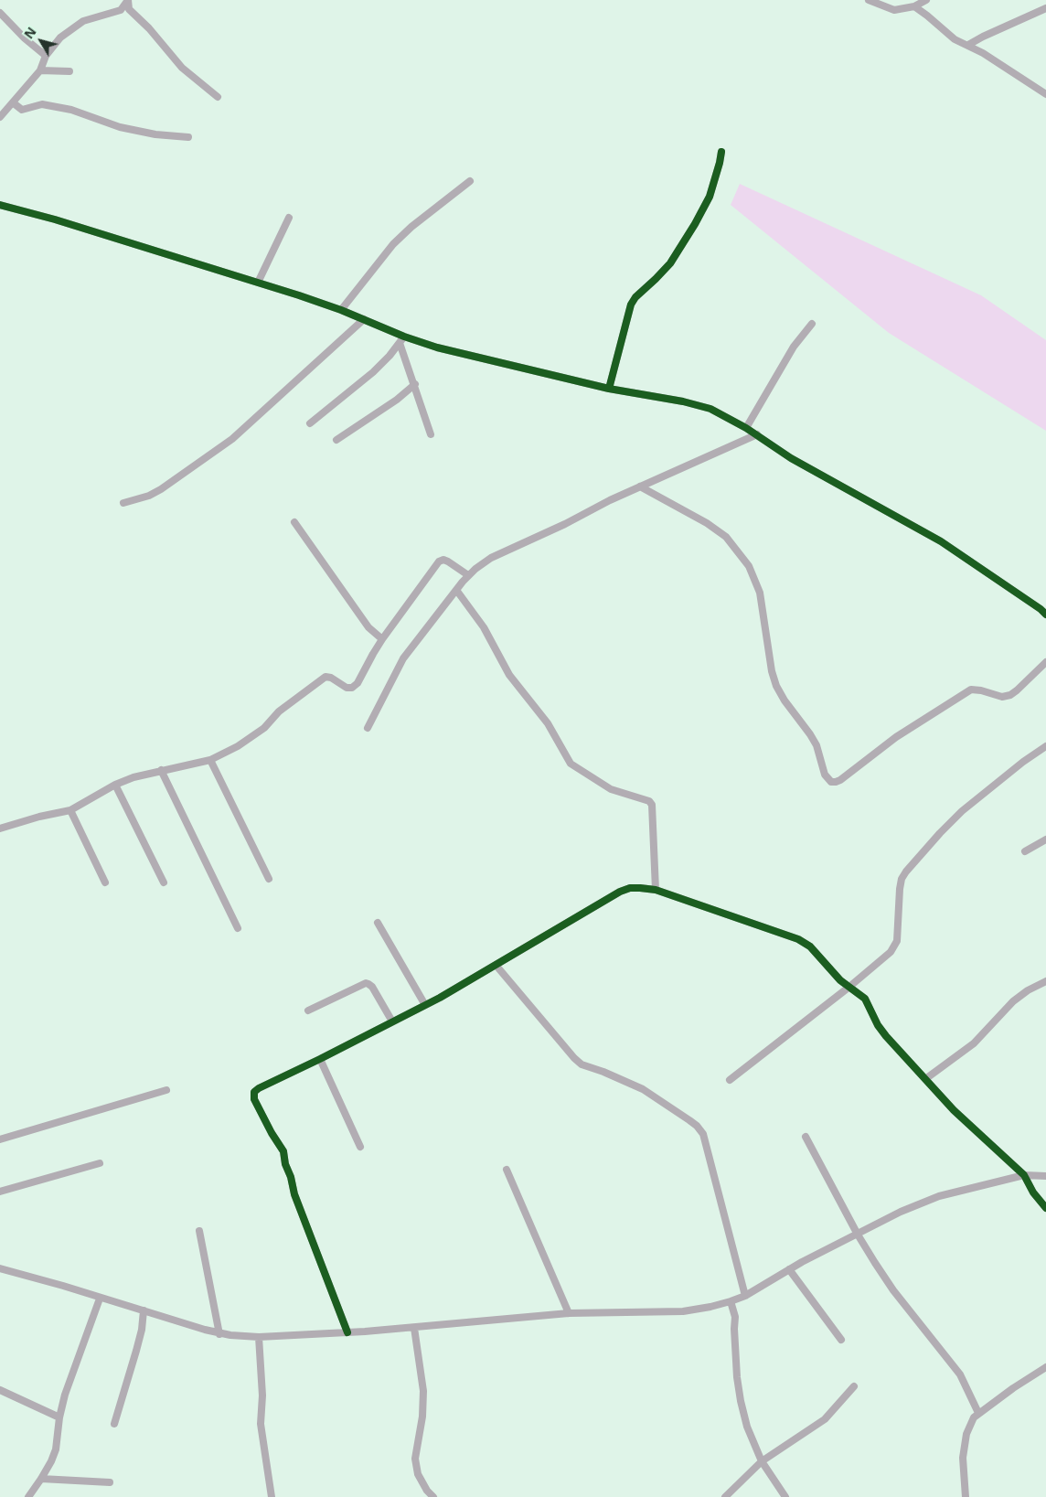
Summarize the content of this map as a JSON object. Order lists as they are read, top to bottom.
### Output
{
  "north": "top left"
}
